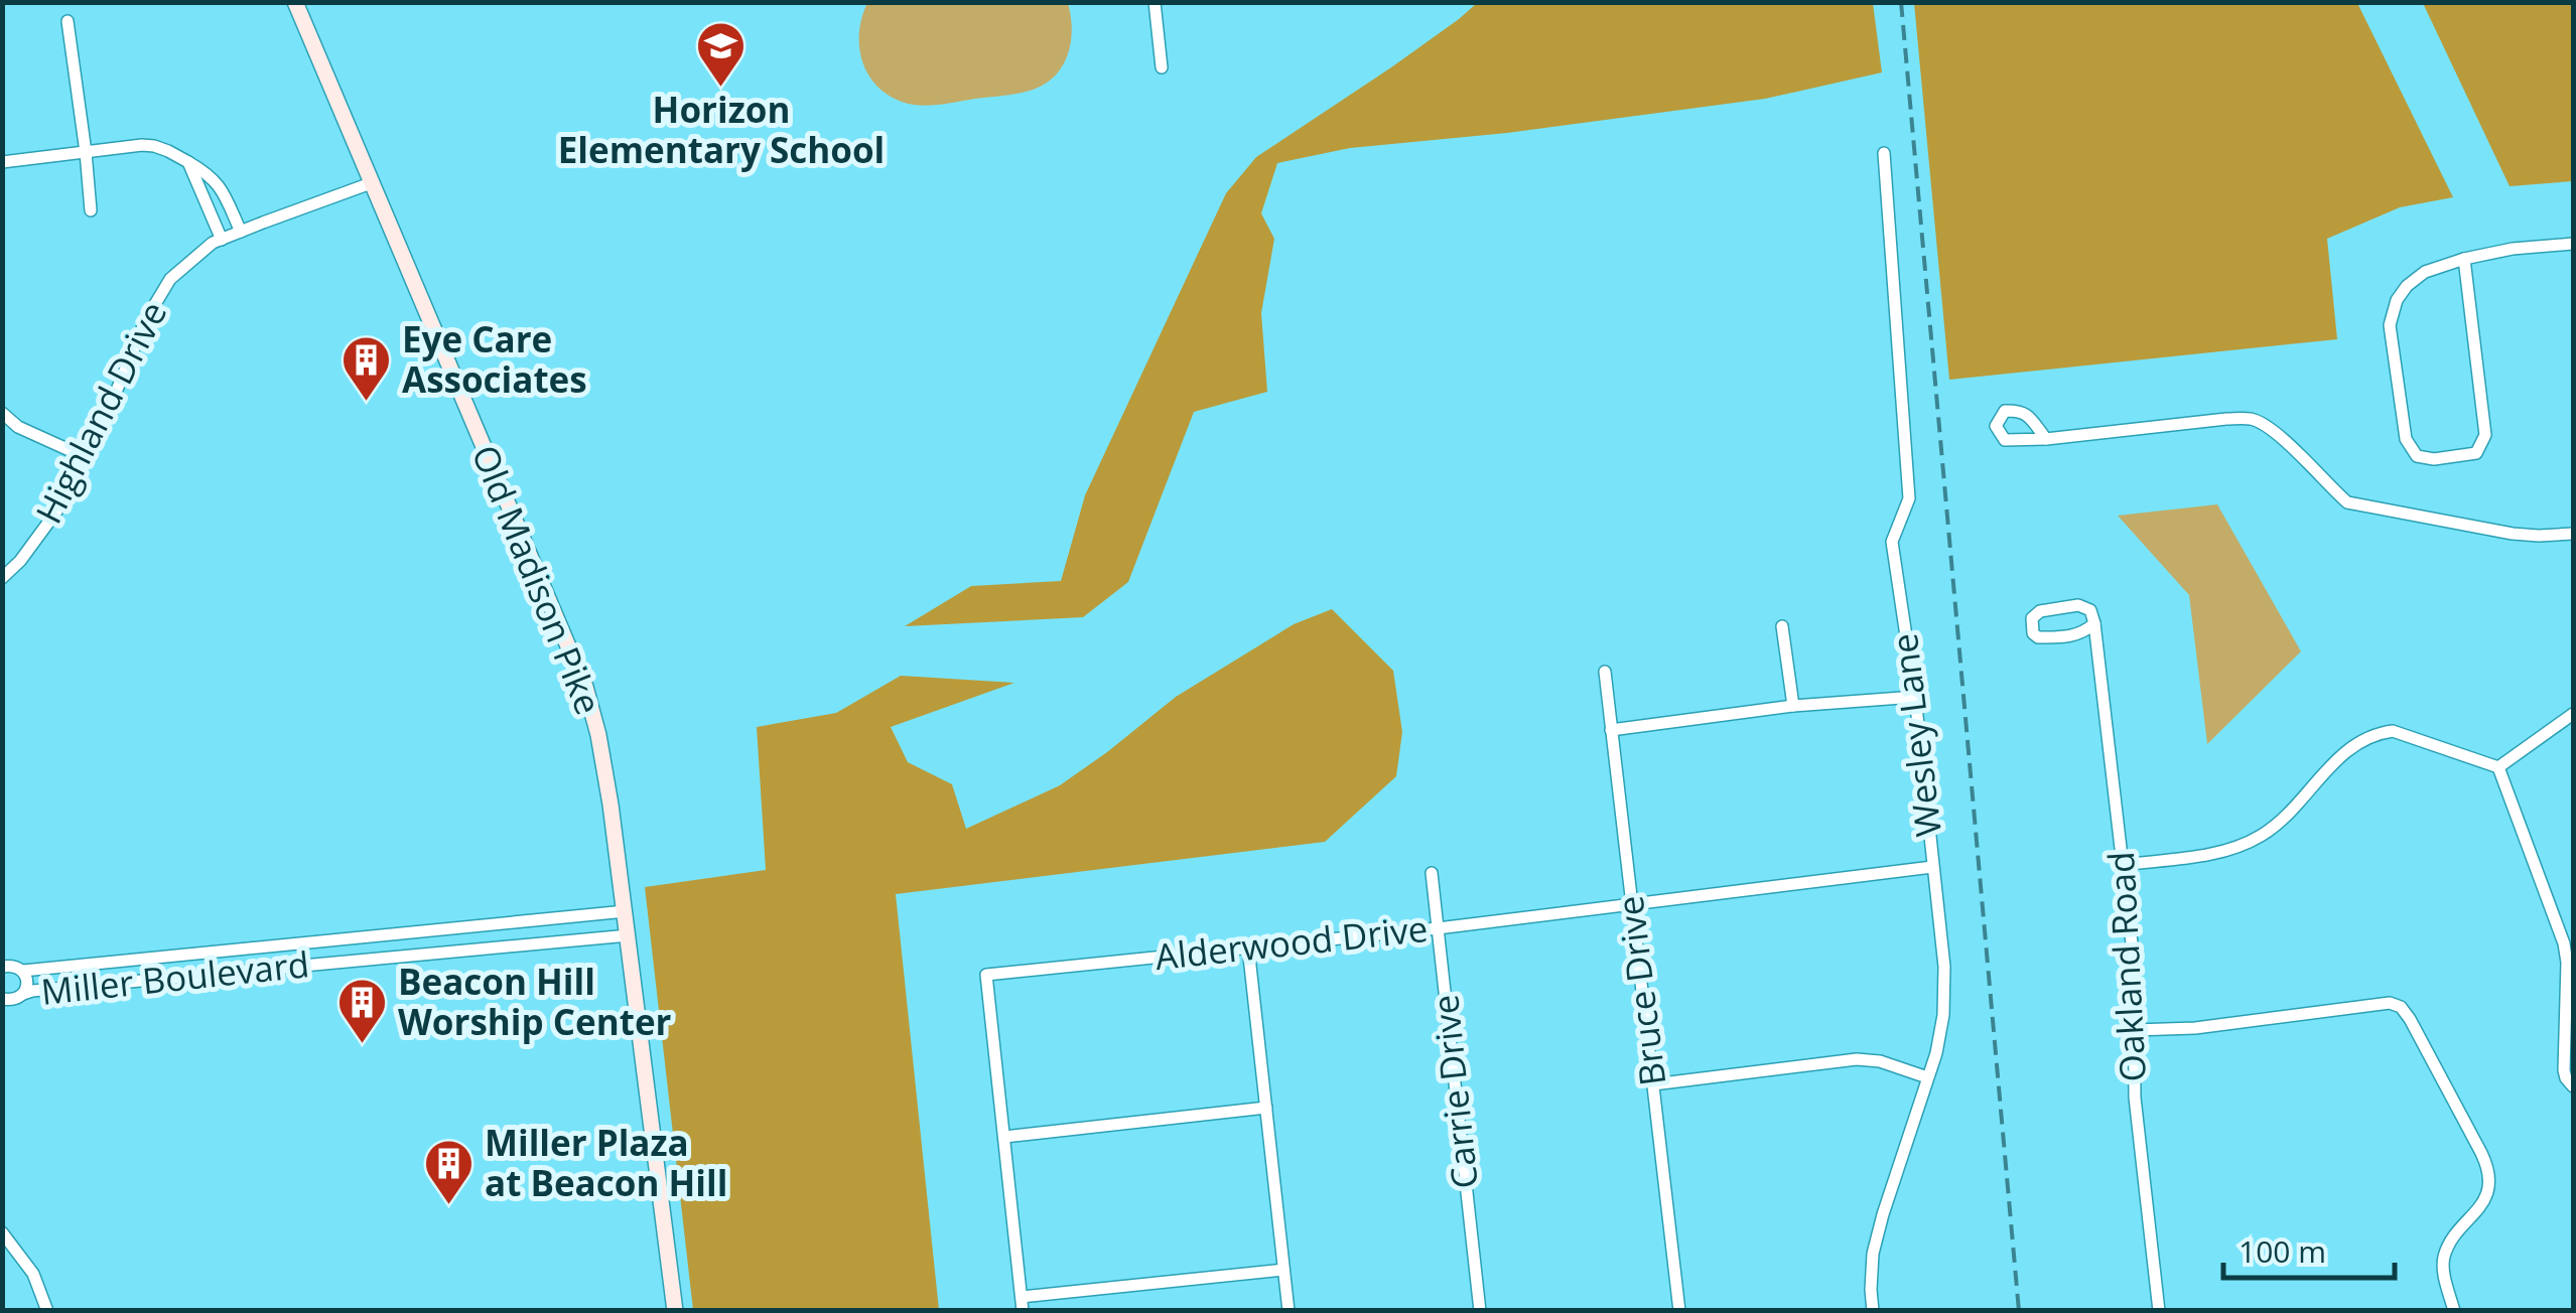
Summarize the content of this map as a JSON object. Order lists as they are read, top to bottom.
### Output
{
  "streets": {
    "main road": ["Old Madison Pike"],
    "street": [
      "Highland Drive",
      "Wesley Lane",
      "Alderwood Drive",
      "Oakland Road",
      "Miller Boulevard",
      "Bruce Drive",
      "Carrie Drive"
    ]
  },
  "crossings": [
    ["Highland Drive", "Old Madison Pike"],
    ["Old Madison Pike", "Miller Boulevard"],
    ["Wesley Lane", "Alderwood Drive"],
    ["Alderwood Drive", "Bruce Drive"],
    ["Alderwood Drive", "Carrie Drive"]
  ],
  "places": {
    "school or university": ["Horizon Elementary School"],
    "building": ["Eye Care Associates", "Beacon Hill Worship Center", "Miller Plaza at Beacon Hill"]
  },
  "scale_bar": "100 m"
}
